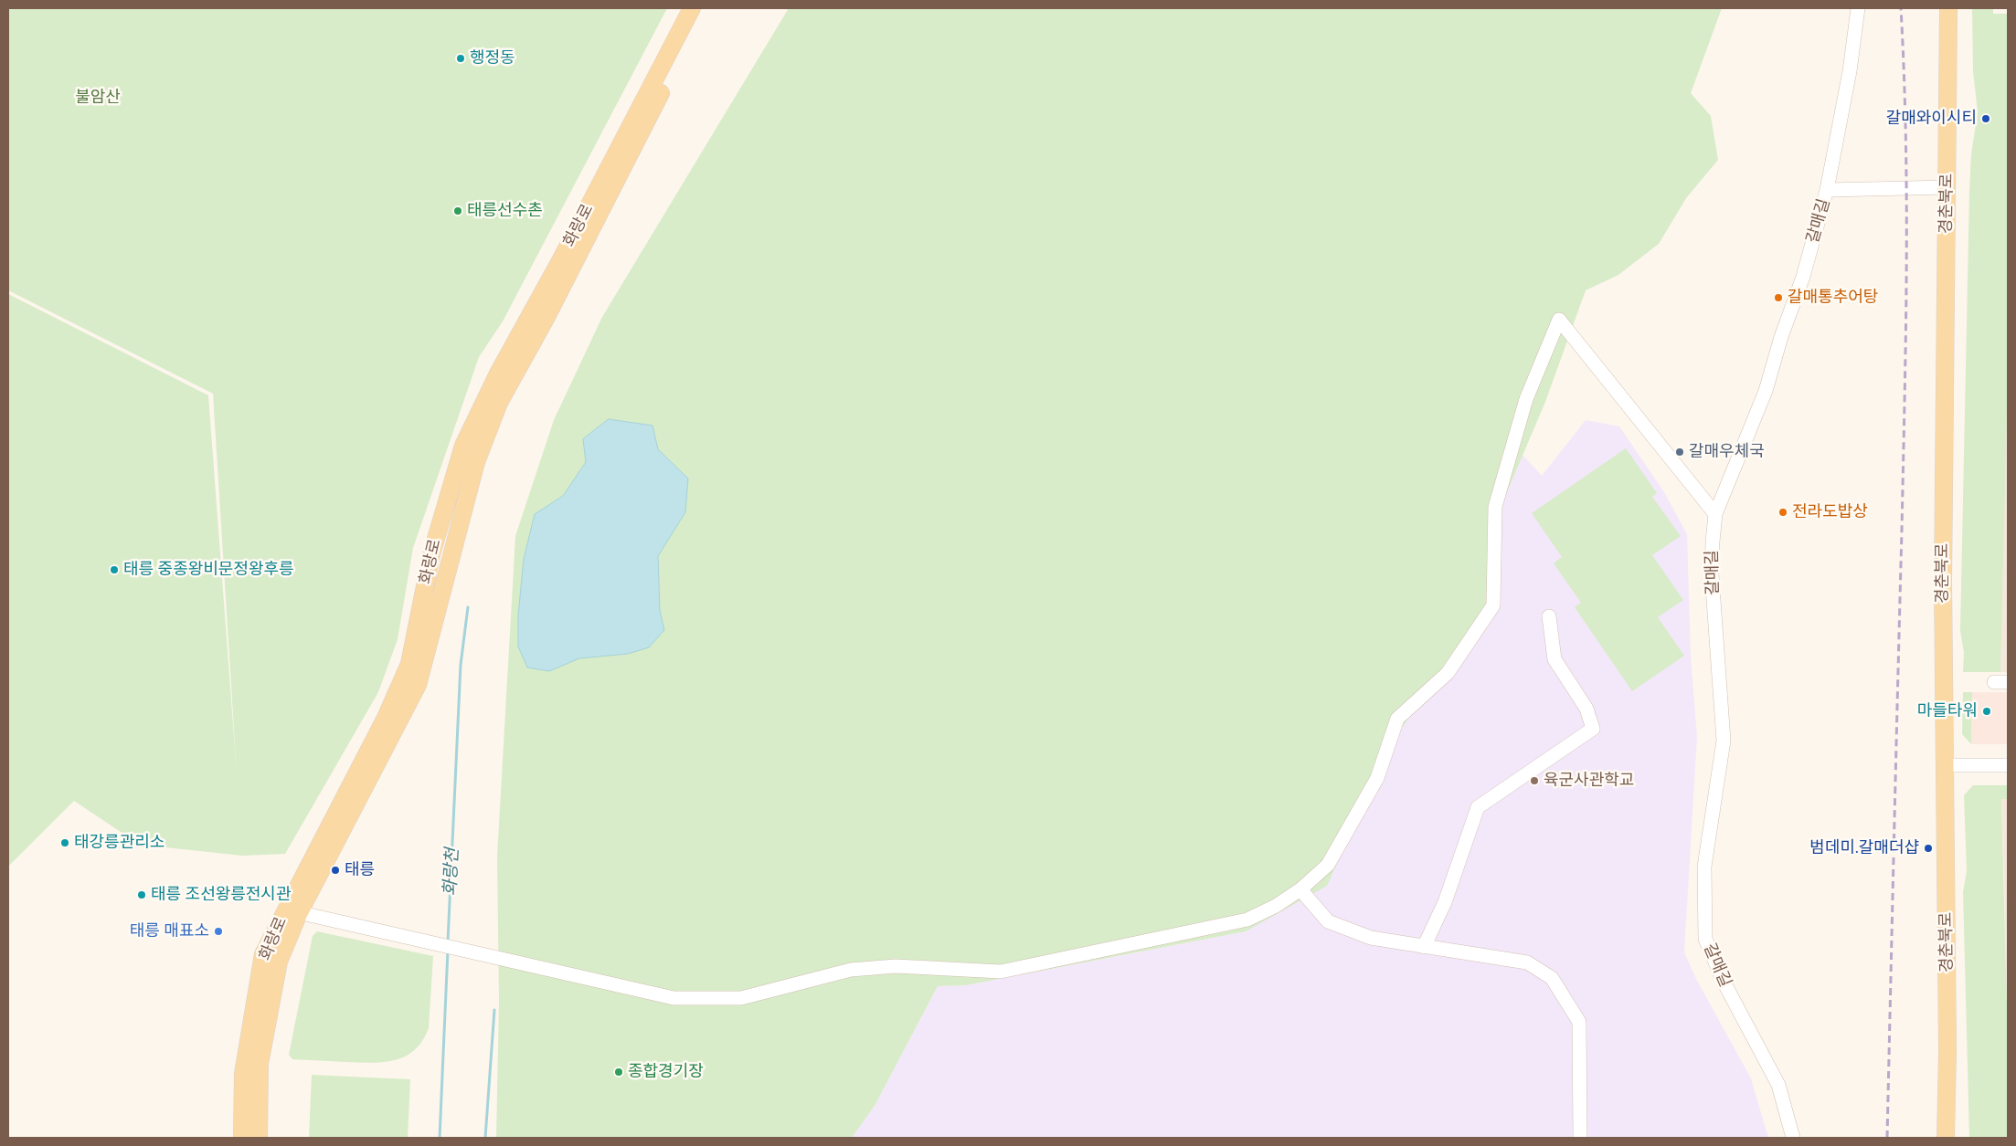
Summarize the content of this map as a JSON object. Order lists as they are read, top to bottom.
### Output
{
  "streets": {
    "main road": ["경춘북로", "화랑로"],
    "street": ["갈매길"]
  },
  "water": ["화랑천"],
  "parks": ["불암산"],
  "places": [
    "행정동",
    "갈매와이시티",
    "태릉선수촌",
    "갈매통추어탕",
    "갈매우체국",
    "전라도밥상",
    "태릉 중종왕비문정왕후릉",
    "마들타워",
    "육군사관학교",
    "태강릉관리소",
    "범데미.갈매더샵",
    "태릉",
    "태릉 조선왕릉전시관",
    "태릉 매표소",
    "종합경기장"
  ]
}
